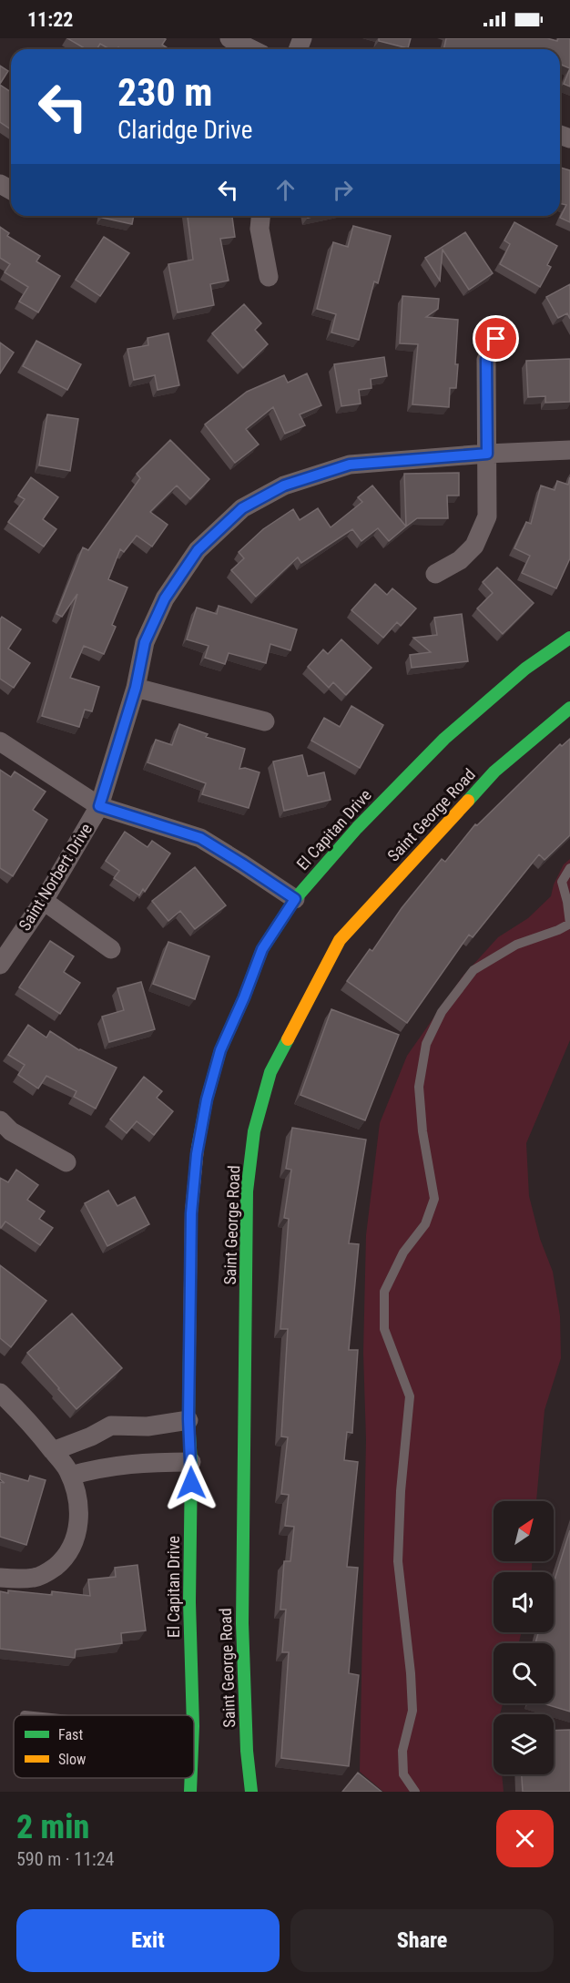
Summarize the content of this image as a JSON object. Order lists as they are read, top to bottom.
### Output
{
  "streets": {
    "street": ["Saint George Road", "El Capitan Drive", "Saint Norbert Drive"]
  },
  "legend": ["Fast", "Slow"],
  "north": "top right",
  "page": {
    "status": "11:22",
    "turn": ["230 m", "Claridge Drive"],
    "heading": ["2 min", "590 m · 11:24"],
    "buttons": ["Exit", "Share"]
  }
}
